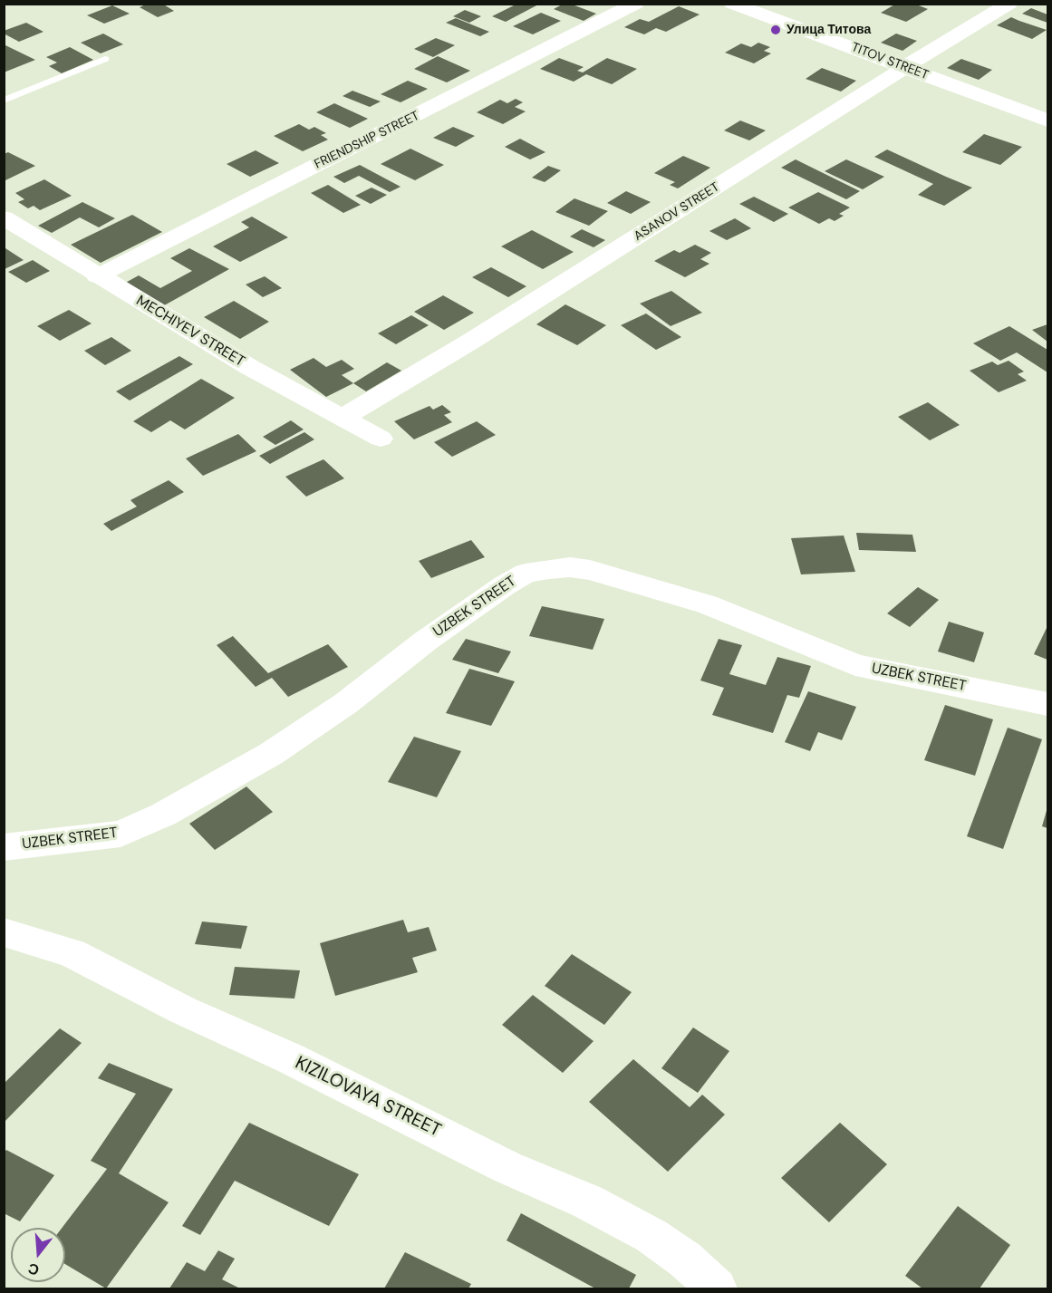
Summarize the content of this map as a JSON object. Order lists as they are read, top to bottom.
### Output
{
  "streets": {
    "street": [
      "TITOV STREET",
      "FRIENDSHIP STREET",
      "ASANOV STREET",
      "MECHIYEV STREET",
      "UZBEK STREET",
      "KIZILOVAYA STREET"
    ]
  },
  "crossings": [
    ["TITOV STREET", "ASANOV STREET"],
    ["FRIENDSHIP STREET", "MECHIYEV STREET"],
    ["ASANOV STREET", "MECHIYEV STREET"]
  ],
  "places": ["Улица Титова"],
  "north": "bottom"
}
